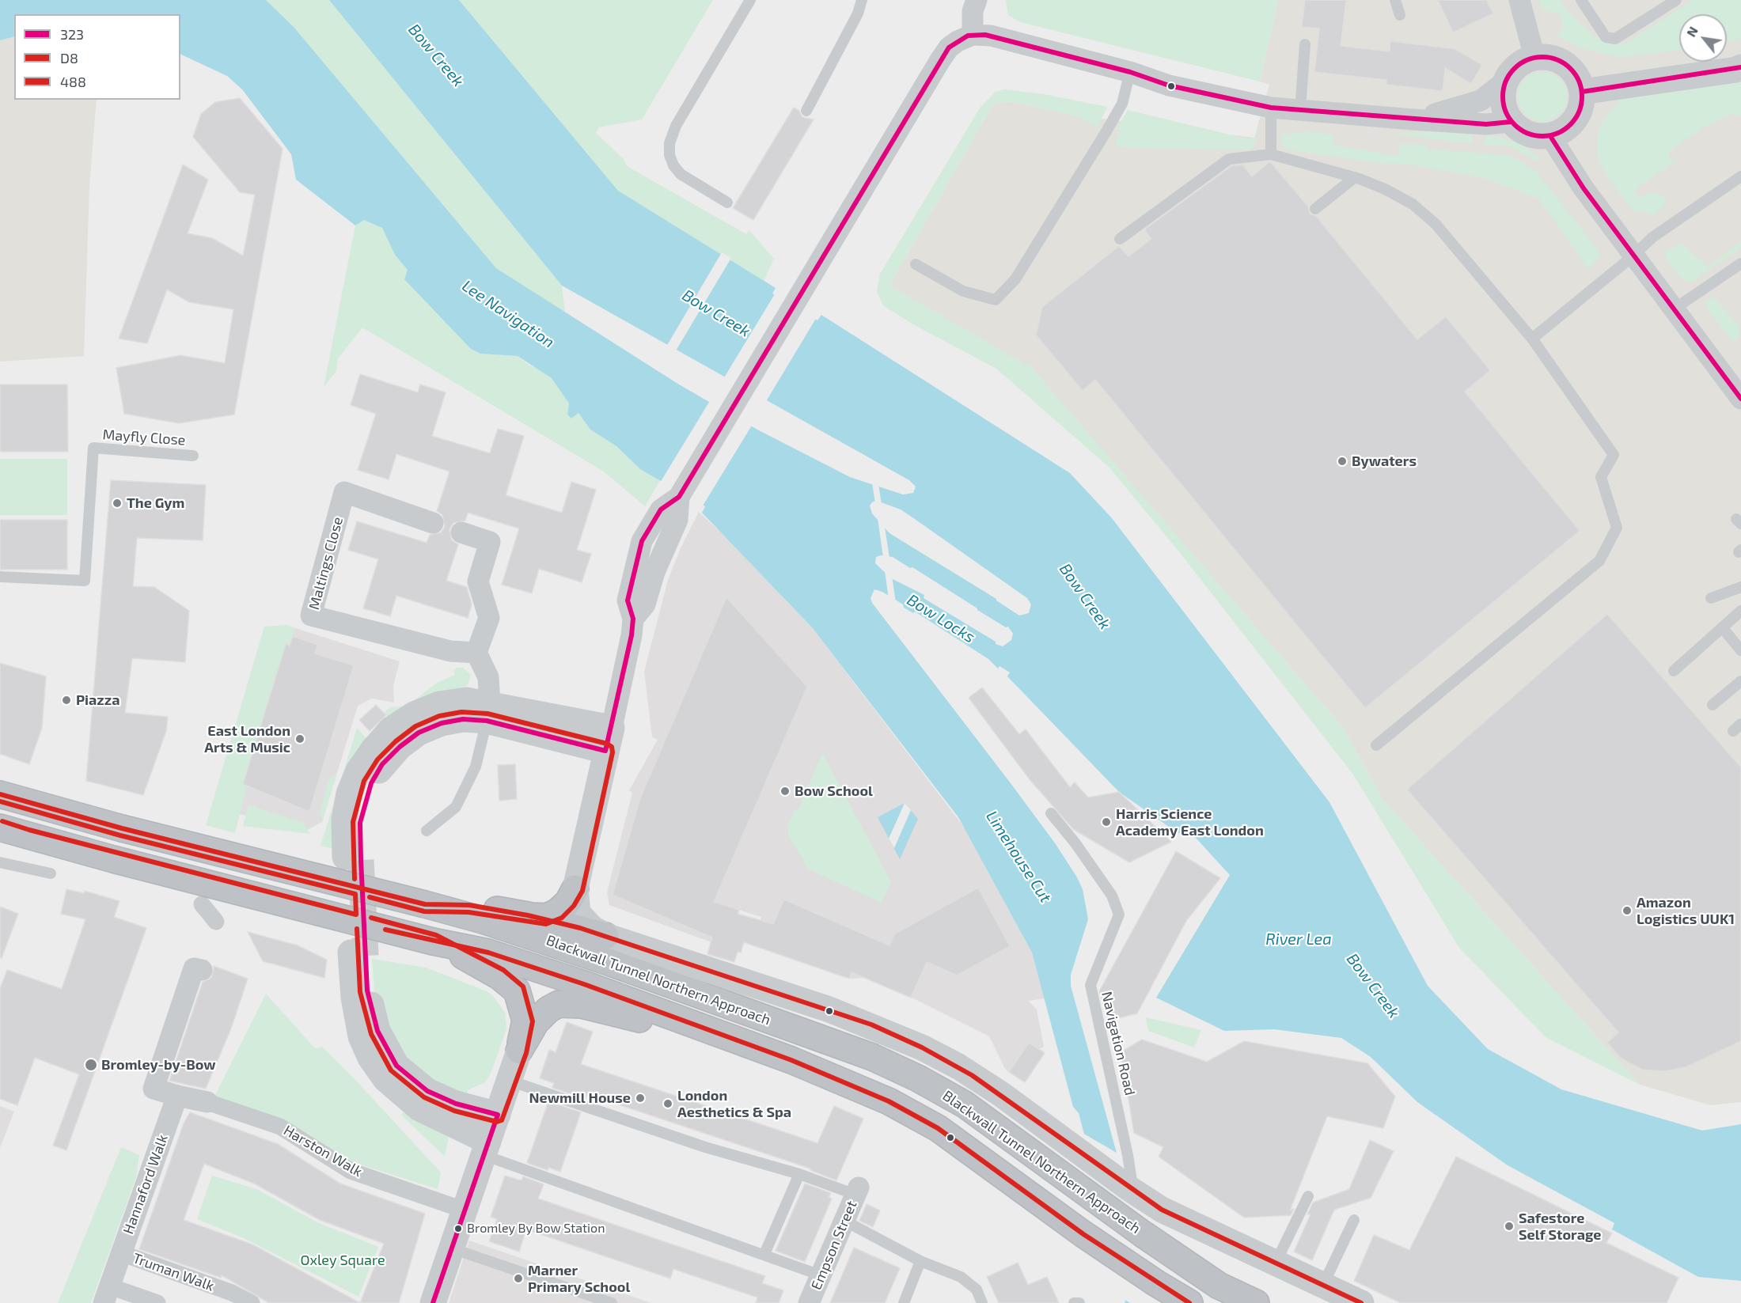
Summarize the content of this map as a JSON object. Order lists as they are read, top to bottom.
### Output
{
  "streets": {
    "highway": ["Blackwall Tunnel Northern Approach"],
    "street": [
      "Maltings Close",
      "Harston Walk",
      "Hannaford Walk",
      "Empson Street",
      "Truman Walk"
    ],
    "lane": ["Mayfly Close", "Navigation Road"]
  },
  "crossings": [
    ["Hannaford Walk", "Truman Walk"]
  ],
  "water": [
    "Bow Creek",
    "Lee Navigation",
    "Bow Locks",
    "Limehouse Cut",
    "River Lea"
  ],
  "parks": ["Oxley Square"],
  "places": [
    "Bywaters",
    "The Gym",
    "Piazza",
    "East London Arts & Music",
    "Bow School",
    "Harris Science Academy East London",
    "Amazon Logistics UUK1",
    "Bromley-by-Bow",
    "Newmill House",
    "London Aesthetics & Spa",
    "Safestore Self Storage",
    "Bromley By Bow Station",
    "Marner Primary School"
  ],
  "lines": ["transit line 323", "transit line 488", "transit line D8"],
  "legend": ["323", "D8", "488"],
  "north": "top left"
}
